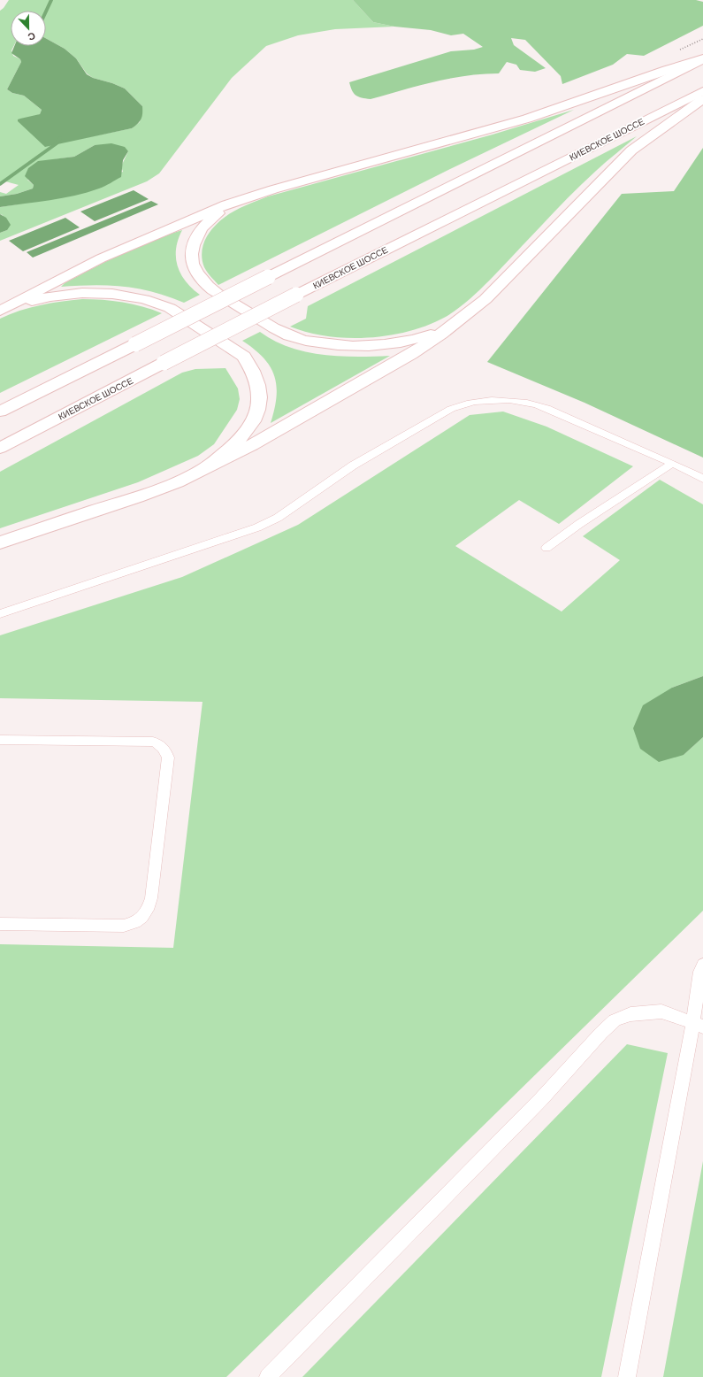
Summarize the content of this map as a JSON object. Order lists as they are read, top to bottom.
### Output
{
  "streets": {
    "main road": ["КИЕВСКОЕ ШОССЕ"]
  },
  "north": "bottom"
}
